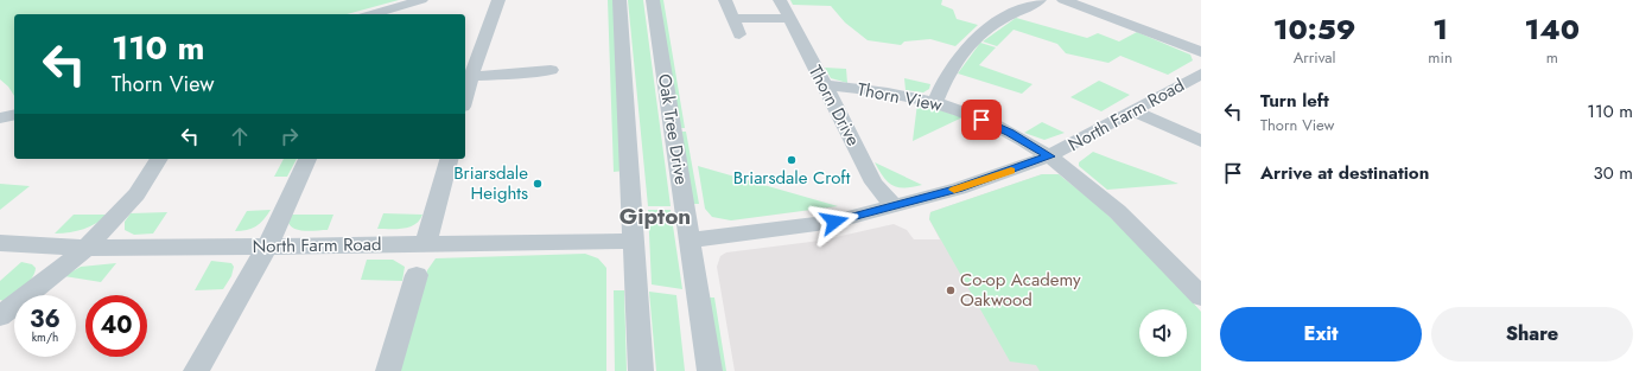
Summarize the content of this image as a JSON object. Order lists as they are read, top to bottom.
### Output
{
  "streets": {
    "street": [
      "Thorn View",
      "Thorn Drive",
      "North Farm Road",
      "Oak Tree Drive"
    ]
  },
  "crossings": [
    ["Thorn View", "Thorn Drive"],
    ["Thorn View", "North Farm Road"],
    ["Thorn Drive", "North Farm Road"],
    ["North Farm Road", "Oak Tree Drive"]
  ],
  "districts": ["Gipton"],
  "places": ["Briarsdale Croft", "Briarsdale Heights", "Co-op Academy Oakwood"],
  "page": {
    "eta": [
      "10:59",
      "Arrival",
      "1",
      "min",
      "140",
      "m"
    ],
    "turn": ["110 m", "Thorn View"],
    "list": [
      {
        "name": "Turn left",
        "note": "Thorn View",
        "value": "110 m"
      },
      {
        "name": "Arrive at destination",
        "value": "30 m"
      }
    ],
    "speed": "36 km/h",
    "limit": "40",
    "buttons": ["Exit", "Share"]
  }
}
